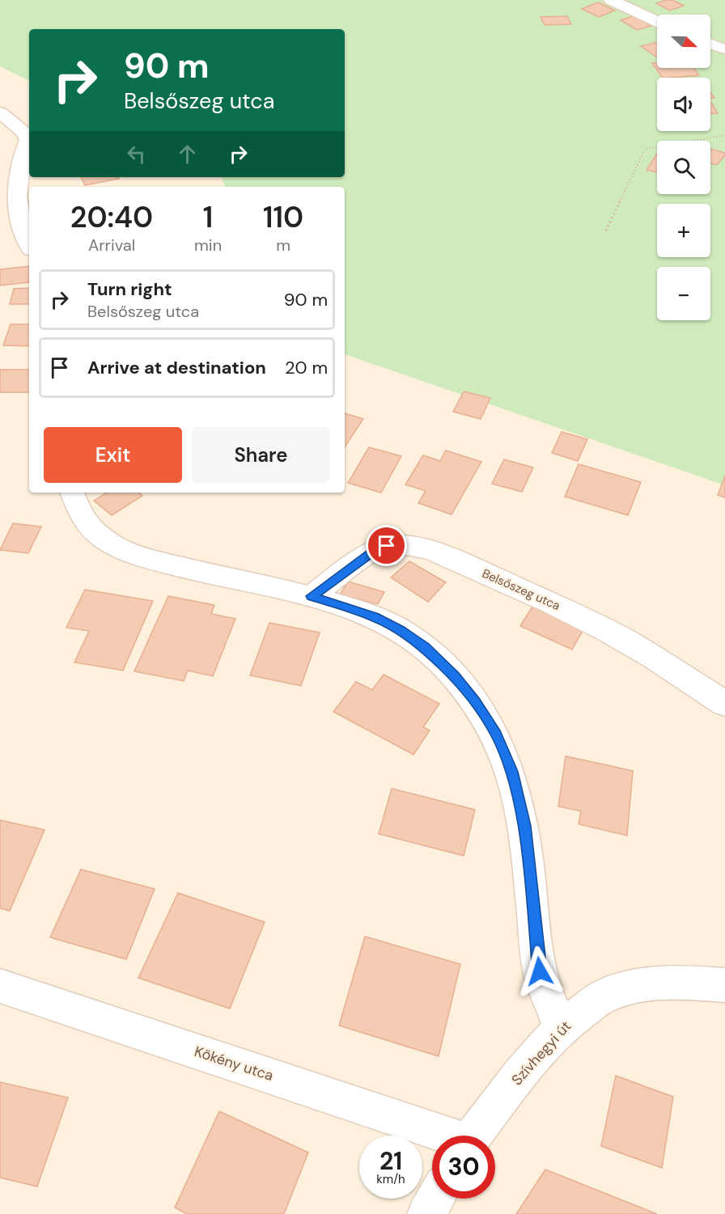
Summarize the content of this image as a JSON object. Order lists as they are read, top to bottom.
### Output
{
  "streets": {
    "street": ["Belsőszeg utca", "Szívhegyi út", "Kökény utca"]
  },
  "north": "right",
  "page": {
    "map_buttons": ["+", "−"],
    "turn": ["90 m", "Belsőszeg utca"],
    "eta": [
      "20:40",
      "Arrival",
      "1",
      "min",
      "110",
      "m"
    ],
    "list": [
      {
        "name": "Turn right",
        "note": "Belsőszeg utca",
        "value": "90 m"
      },
      {
        "name": "Arrive at destination",
        "value": "20 m"
      }
    ],
    "buttons": ["Exit", "Share"],
    "speed": "21 km/h",
    "limit": "30"
  }
}
